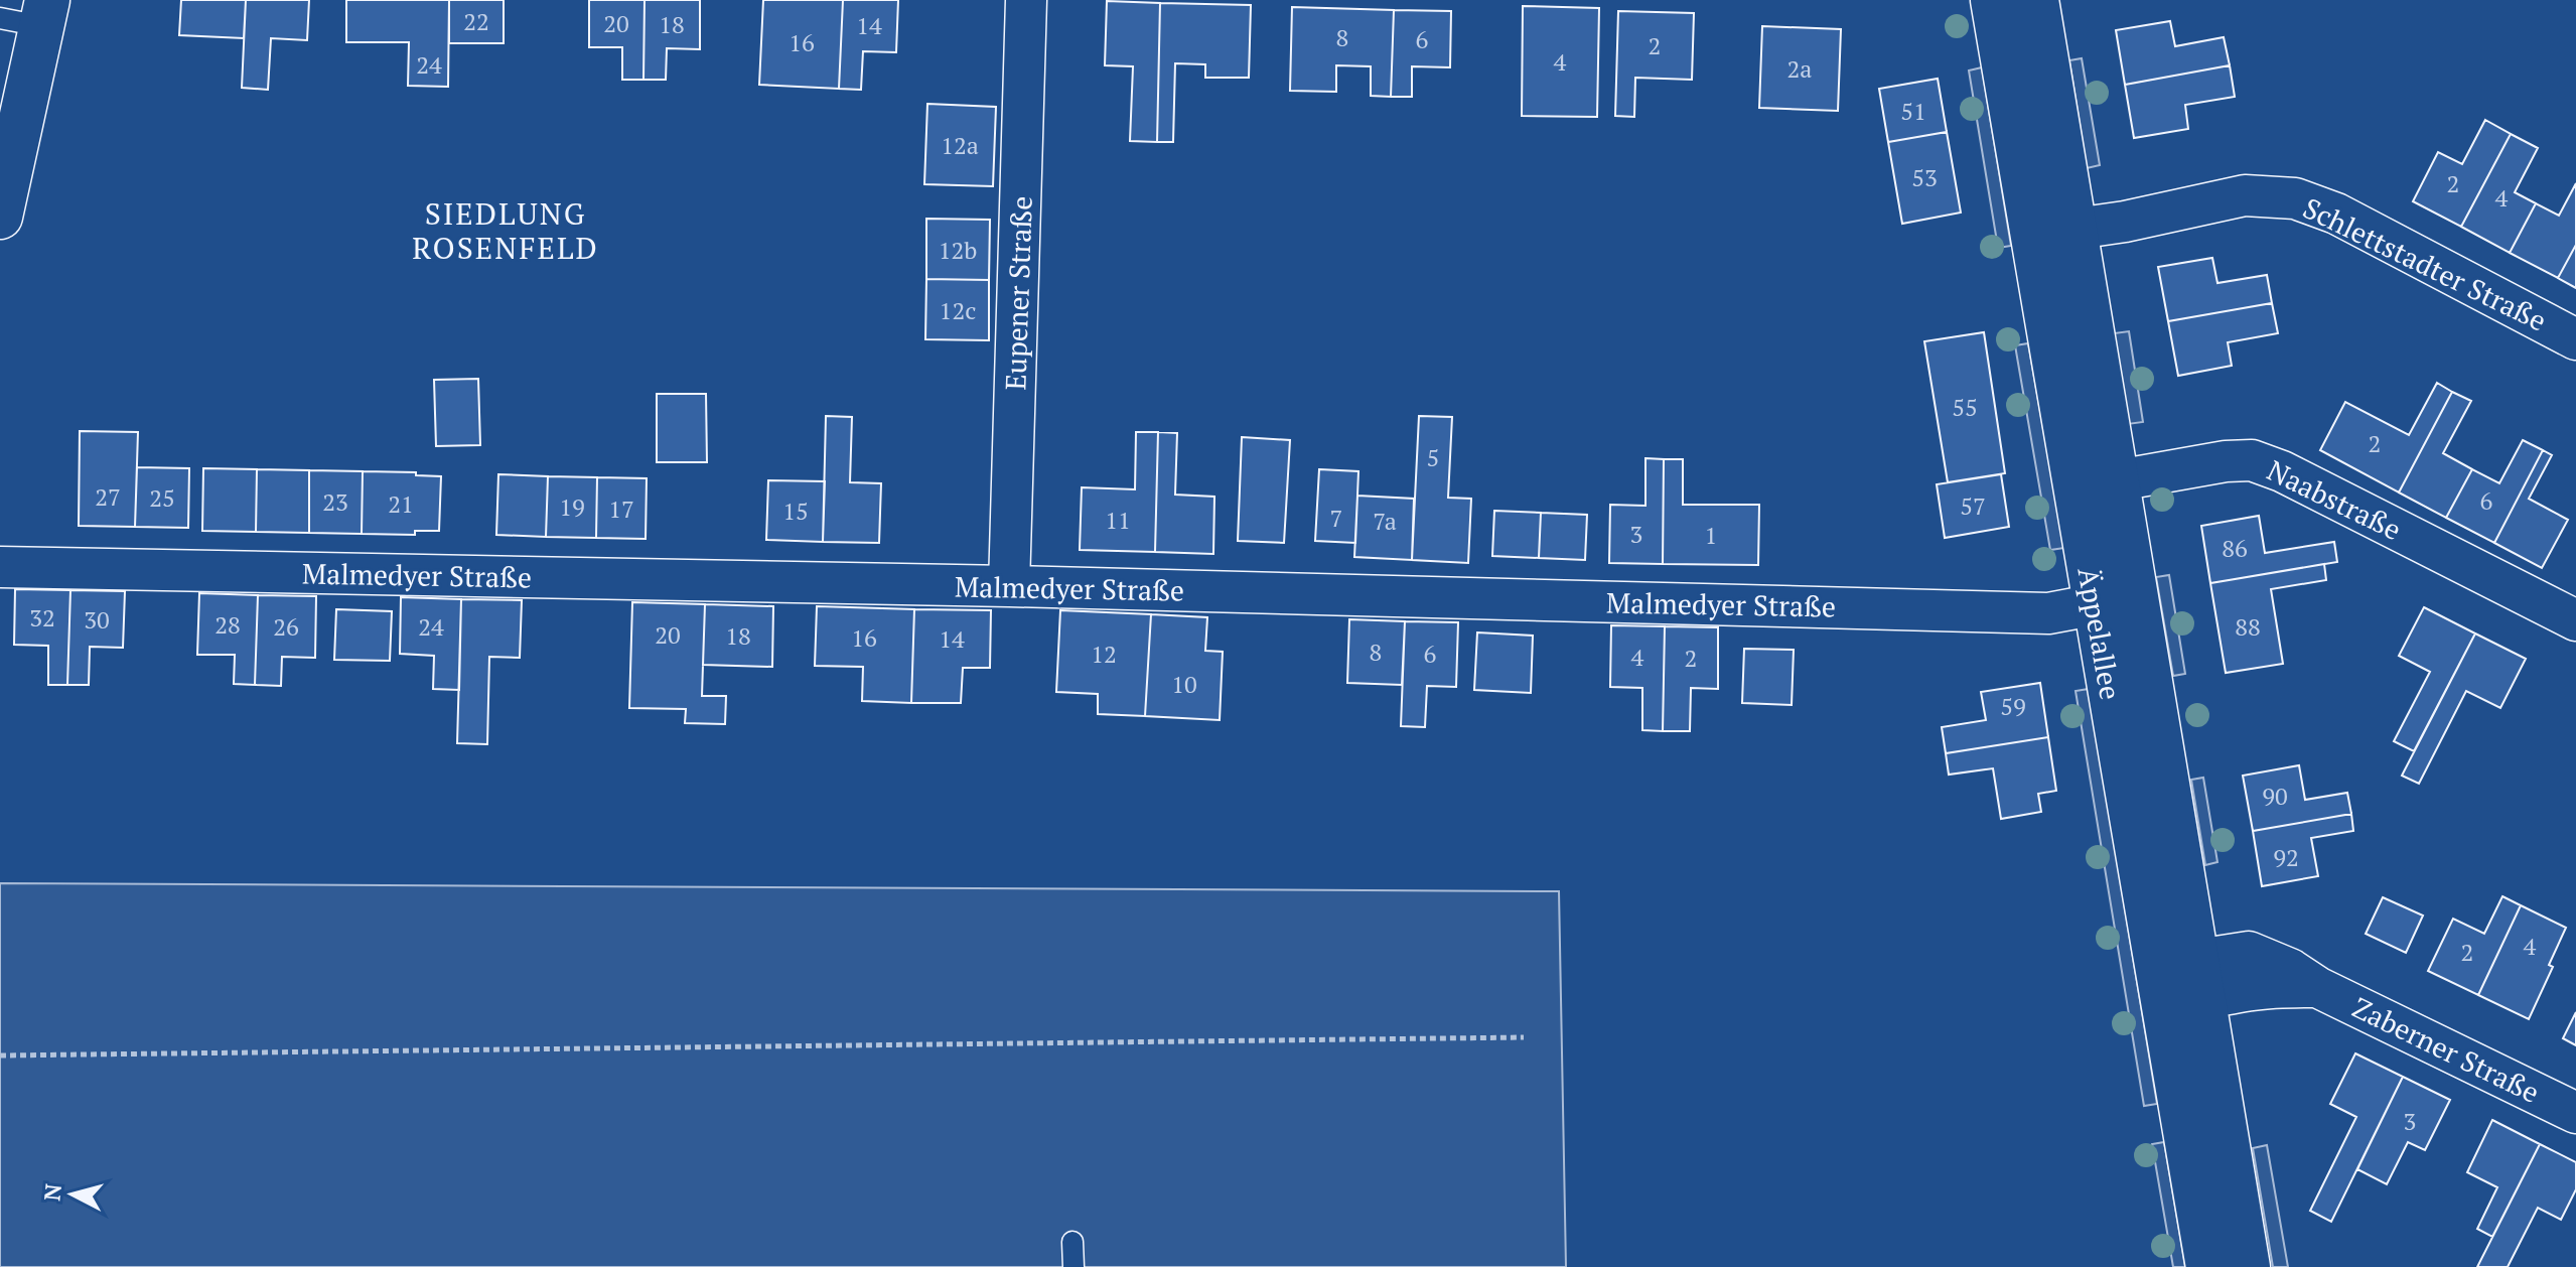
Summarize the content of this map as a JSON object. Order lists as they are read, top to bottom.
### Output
{
  "streets": {
    "main road": ["Äppelallee"],
    "street": [
      "Schlettstadter Straße",
      "Eupener Straße",
      "Naabstraße",
      "Malmedyer Straße",
      "Zaberner Straße"
    ]
  },
  "crossings": [
    ["Schlettstadter Straße", "Äppelallee"],
    ["Eupener Straße", "Malmedyer Straße"],
    ["Naabstraße", "Äppelallee"],
    ["Malmedyer Straße", "Äppelallee"],
    ["Äppelallee", "Zaberner Straße"]
  ],
  "districts": ["SIEDLUNG ROSENFELD"],
  "house_numbers": [
    "22",
    "20",
    "18",
    "14",
    "8",
    "6",
    "16",
    "2",
    "4",
    "24",
    "2a",
    "51",
    "12a",
    "53",
    "2",
    "4",
    "12b",
    "12c",
    "55",
    "2",
    "5",
    "27",
    "25",
    "6",
    "23",
    "21",
    "57",
    "19",
    "17",
    "15",
    "7",
    "11",
    "7a",
    "3",
    "1",
    "86",
    "32",
    "30",
    "28",
    "26",
    "24",
    "88",
    "20",
    "18",
    "16",
    "14",
    "8",
    "12",
    "6",
    "4",
    "2",
    "10",
    "59",
    "90",
    "92",
    "4",
    "2",
    "3"
  ],
  "north": "left"
}
